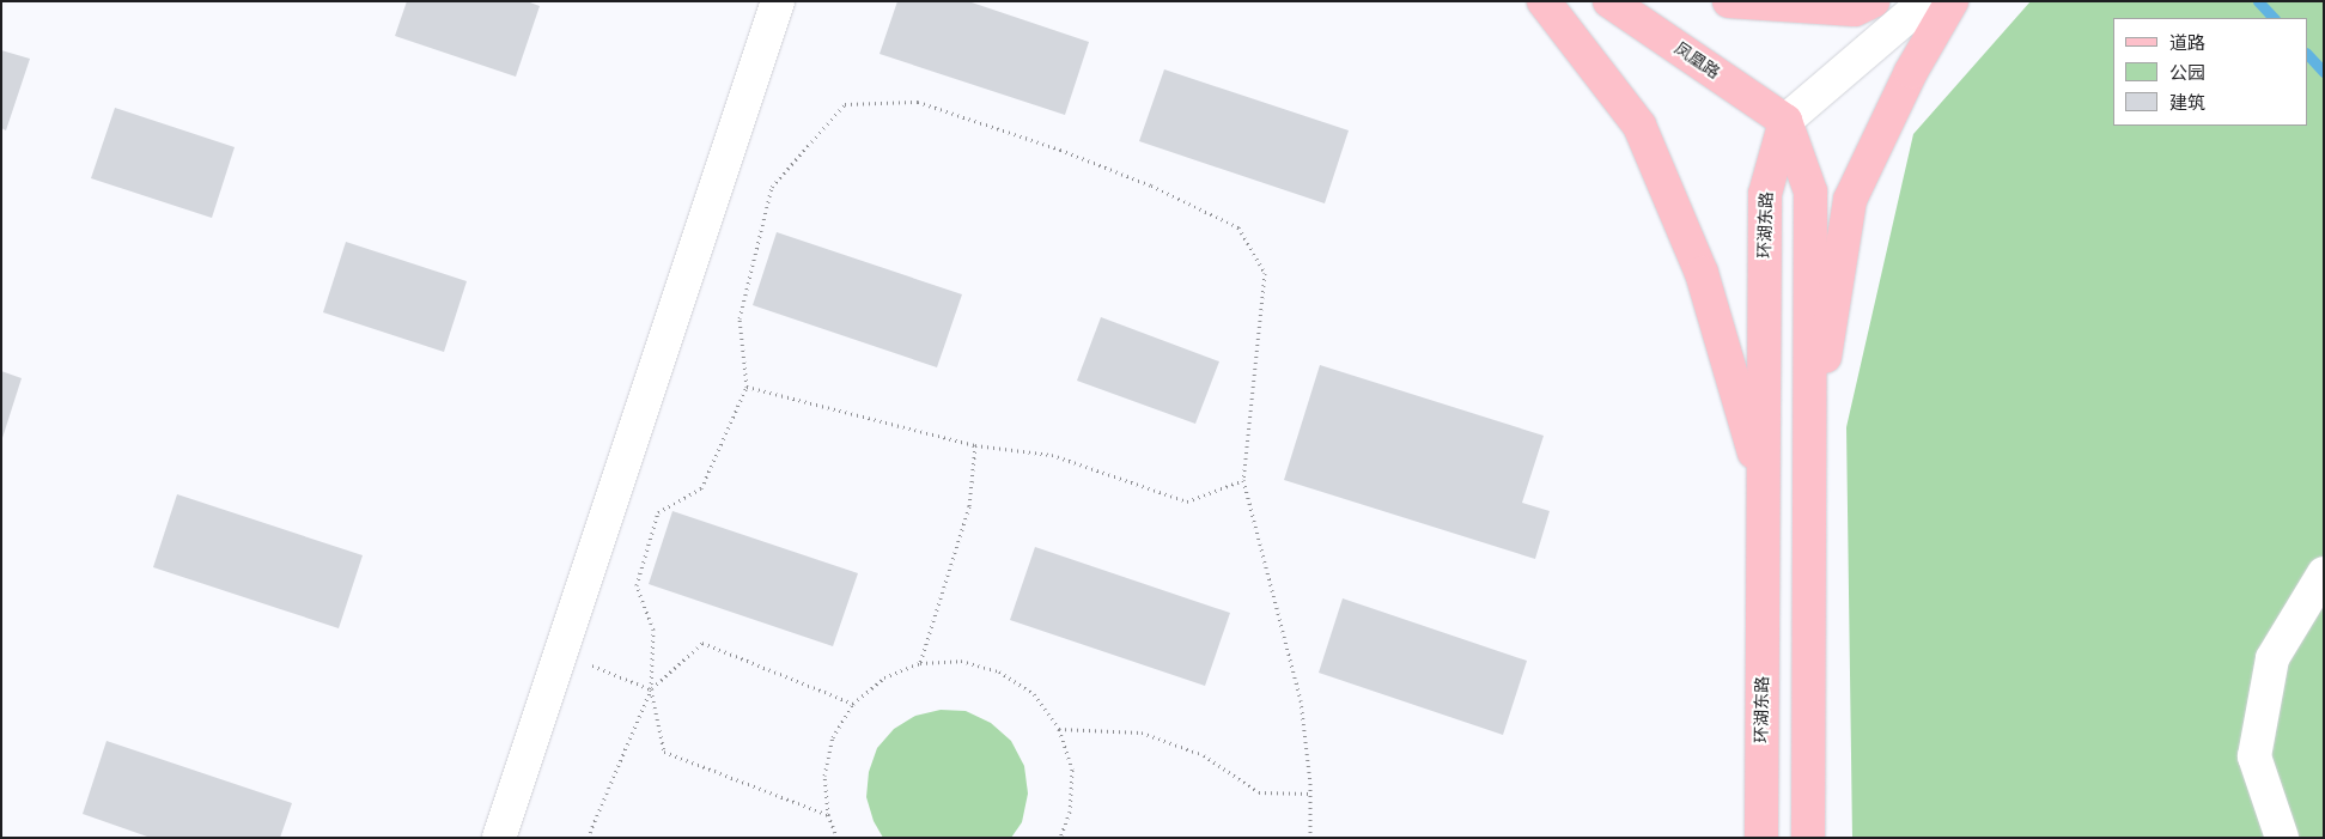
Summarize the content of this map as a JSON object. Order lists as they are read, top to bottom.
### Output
{
  "streets": {
    "main road": ["凤凰路", "环湖东路"]
  },
  "crossings": [
    ["凤凰路", "环湖东路"]
  ],
  "legend": ["道路", "公园", "建筑"]
}
